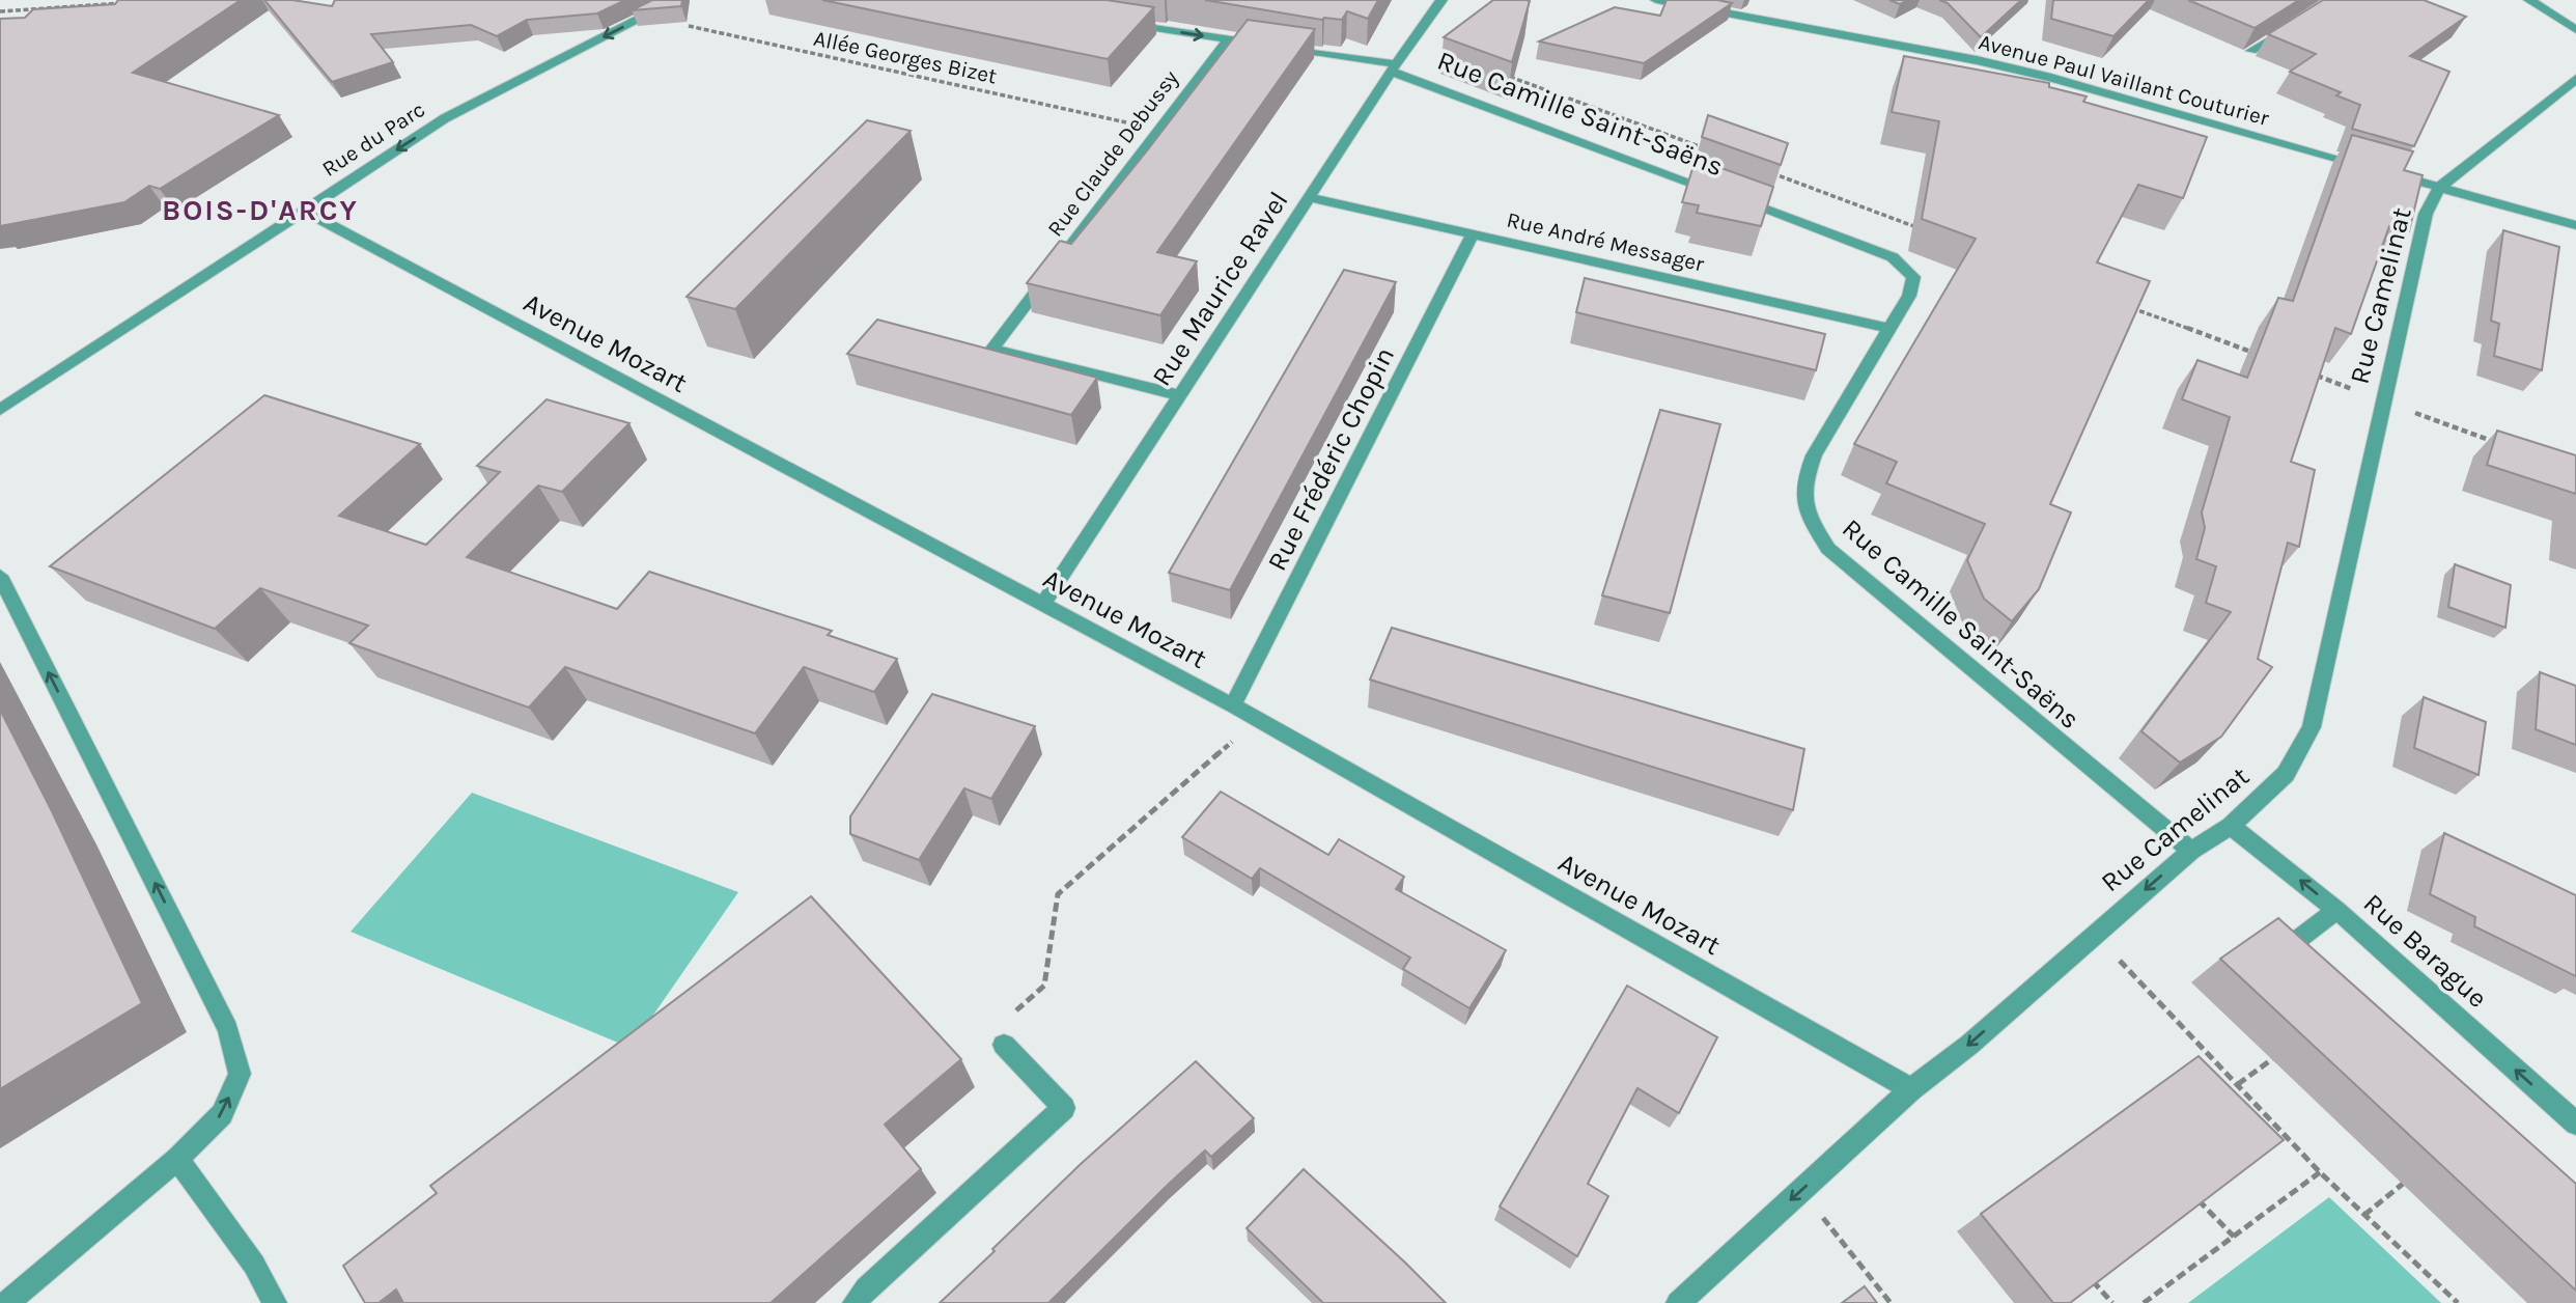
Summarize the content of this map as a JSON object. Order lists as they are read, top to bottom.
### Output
{
  "streets": {
    "street": [
      "Avenue Paul Vaillant Couturier",
      "Rue Camille Saint-Saëns",
      "Rue du Parc",
      "Rue Claude Debussy",
      "Rue André Messager",
      "Rue Maurice Ravel",
      "Rue Camelinat",
      "Avenue Mozart",
      "Rue Frédéric Chopin",
      "Rue Barague"
    ],
    "path": ["Allée Georges Bizet"]
  },
  "crossings": [
    ["Allée Georges Bizet", "Rue du Parc"],
    ["Allée Georges Bizet", "Rue Claude Debussy"],
    ["Avenue Paul Vaillant Couturier", "Rue Camelinat"],
    ["Rue Camille Saint-Saëns", "Rue André Messager"],
    ["Rue Camille Saint-Saëns", "Rue Maurice Ravel"],
    ["Rue Camille Saint-Saëns", "Rue Camelinat"],
    ["Rue du Parc", "Avenue Mozart"],
    ["Rue Claude Debussy", "Rue Maurice Ravel"],
    ["Rue André Messager", "Rue Maurice Ravel"],
    ["Rue André Messager", "Rue Frédéric Chopin"],
    ["Rue Maurice Ravel", "Avenue Mozart"],
    ["Rue Camelinat", "Avenue Mozart"],
    ["Rue Camelinat", "Rue Barague"],
    ["Avenue Mozart", "Rue Frédéric Chopin"]
  ],
  "one_way": ["Rue du Parc", "Rue Camelinat", "Rue Barague"],
  "districts": ["BOIS-D'ARCY"]
}
